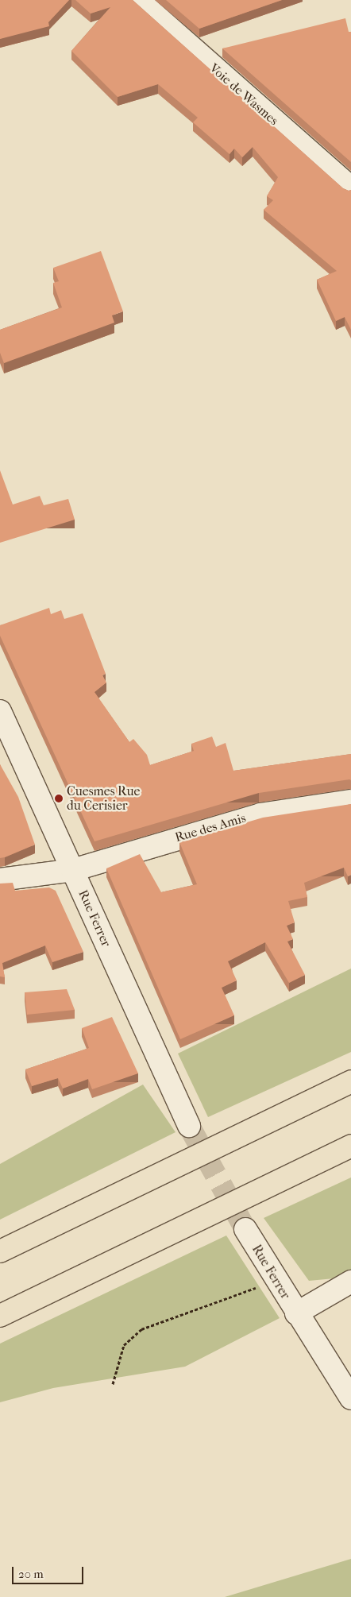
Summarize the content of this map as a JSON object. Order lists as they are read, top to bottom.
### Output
{
  "streets": {
    "street": ["Voie de Wasmes", "Rue des Amis", "Rue Ferrer"]
  },
  "crossings": [
    ["Rue des Amis", "Rue Ferrer"]
  ],
  "places": ["Cuesmes Rue du Cerisier"],
  "scale_bar": "20 m"
}
